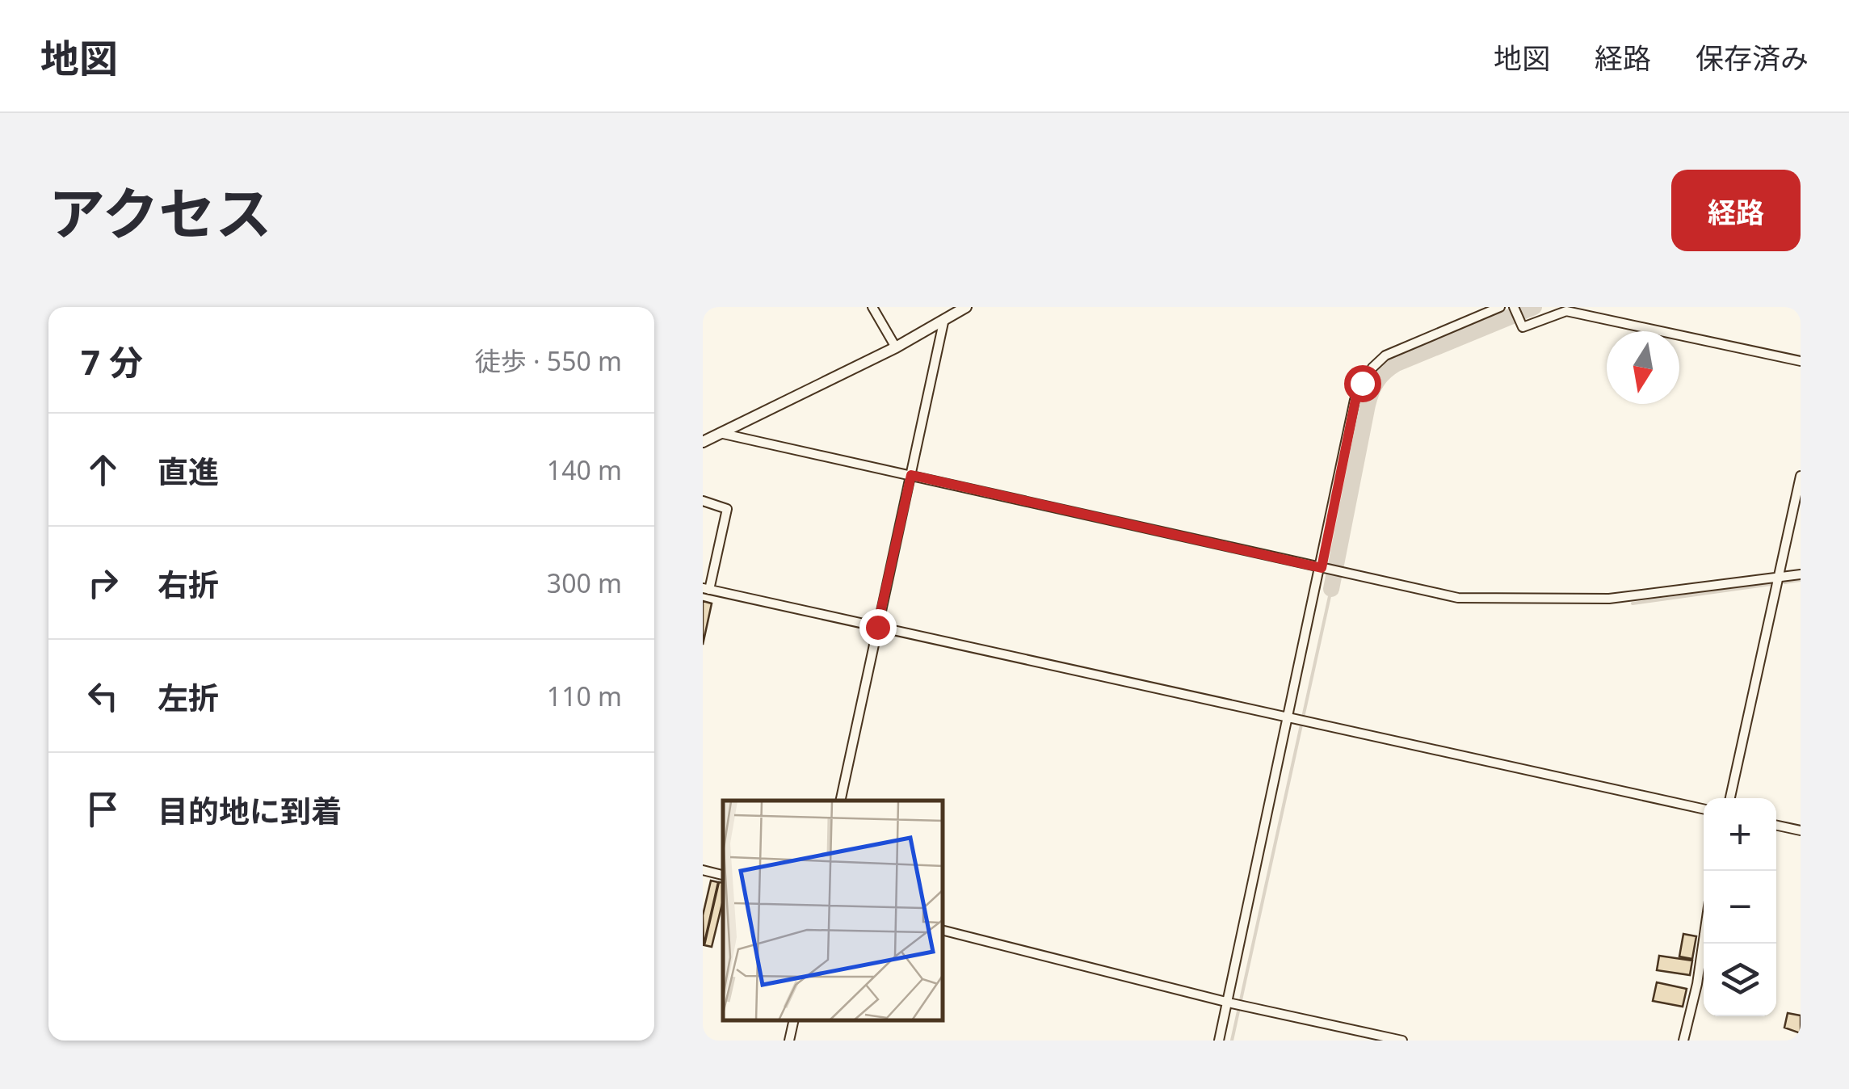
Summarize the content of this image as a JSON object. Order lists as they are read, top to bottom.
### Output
{
  "north": "bottom",
  "page": {
    "header": "地図",
    "nav": ["地図", "経路", "保存済み"],
    "title": "アクセス",
    "buttons": "経路",
    "heading": ["7 分", "徒歩 · 550 m"],
    "list": [
      ["直進", "140 m"],
      ["右折", "300 m"],
      ["左折", "110 m"],
      "目的地に到着"
    ],
    "map_buttons": ["+", "−"]
  }
}
